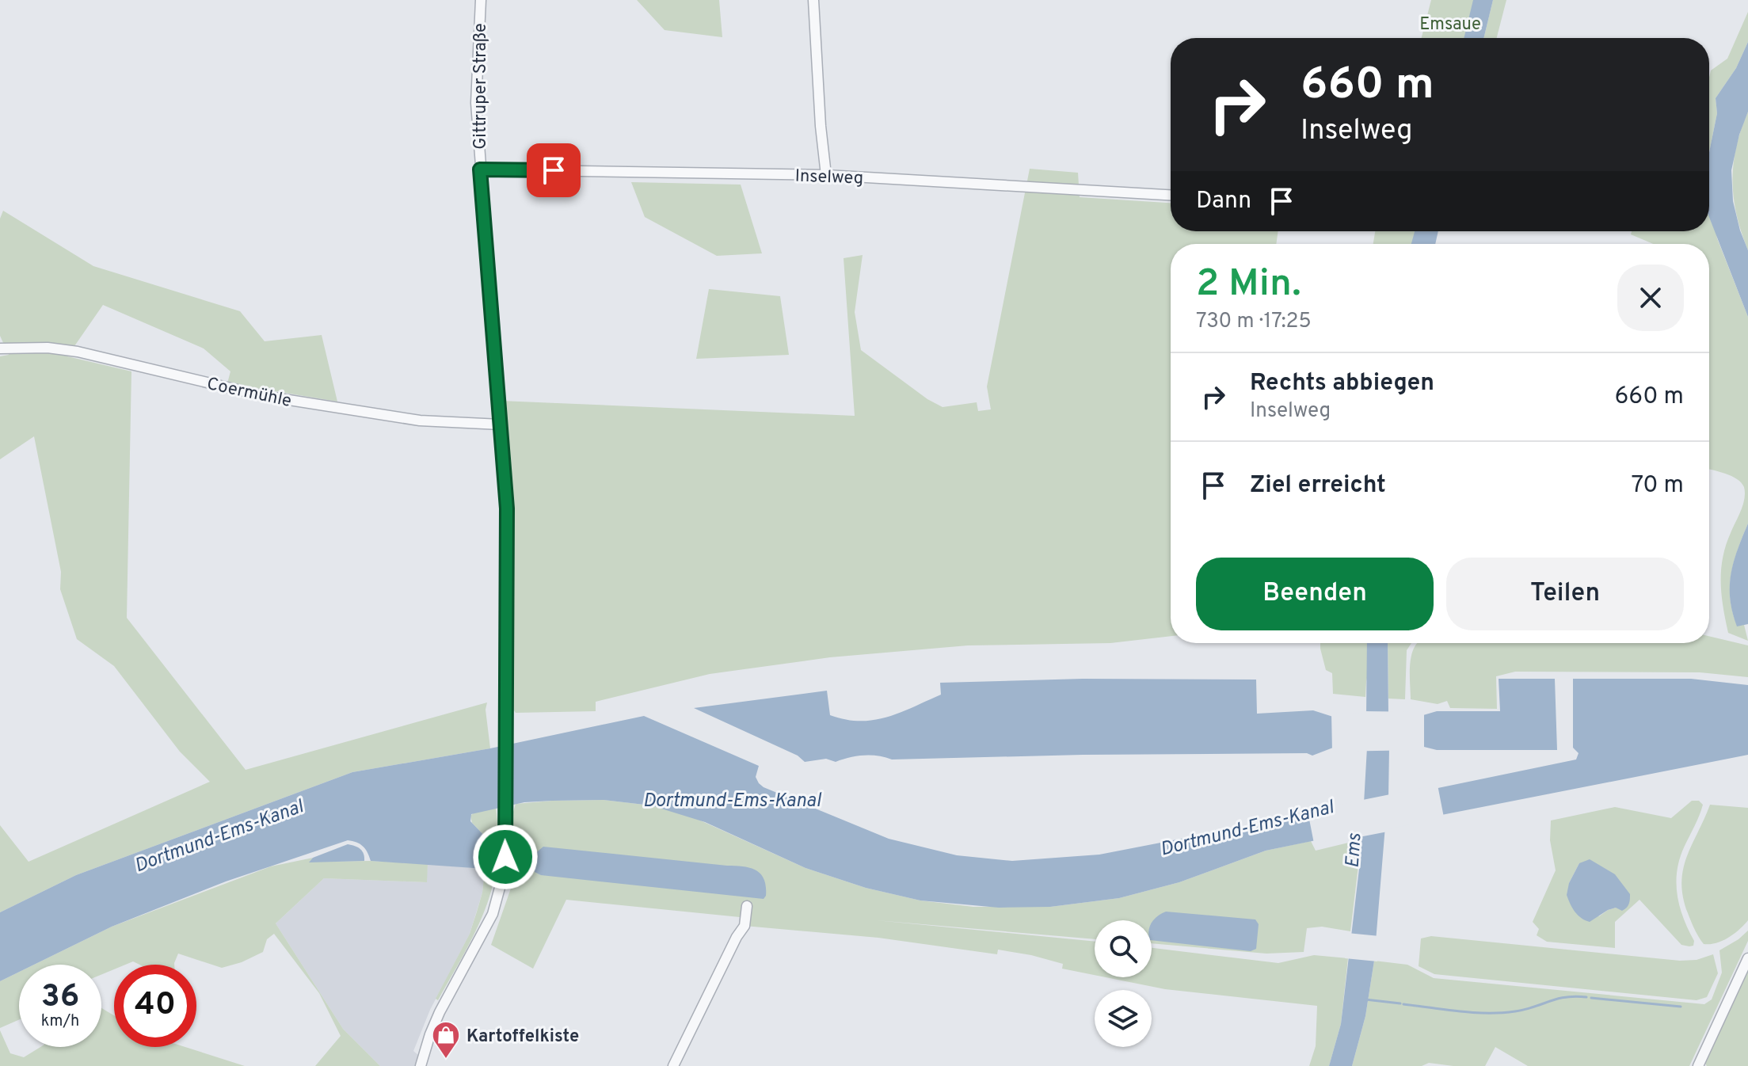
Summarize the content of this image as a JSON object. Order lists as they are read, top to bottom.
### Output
{
  "streets": {
    "street": ["Gittruper Straße", "Inselweg", "Coermühle"]
  },
  "crossings": [
    ["Gittruper Straße", "Inselweg"],
    ["Gittruper Straße", "Coermühle"]
  ],
  "water": ["Dortmund-Ems-Kanal", "Ems"],
  "parks": ["Emsaue"],
  "places": {
    "shop": ["Kartoffelkiste"]
  },
  "page": {
    "turn": ["660 m", "Inselweg"],
    "then": "Dann",
    "heading": ["2 Min.", "730 m · 17:25"],
    "list": [
      {
        "name": "Rechts abbiegen",
        "note": "Inselweg",
        "value": "660 m"
      },
      {
        "name": "Ziel erreicht",
        "value": "70 m"
      }
    ],
    "buttons": ["Beenden", "Teilen"],
    "speed": "36 km/h",
    "limit": "40"
  }
}
